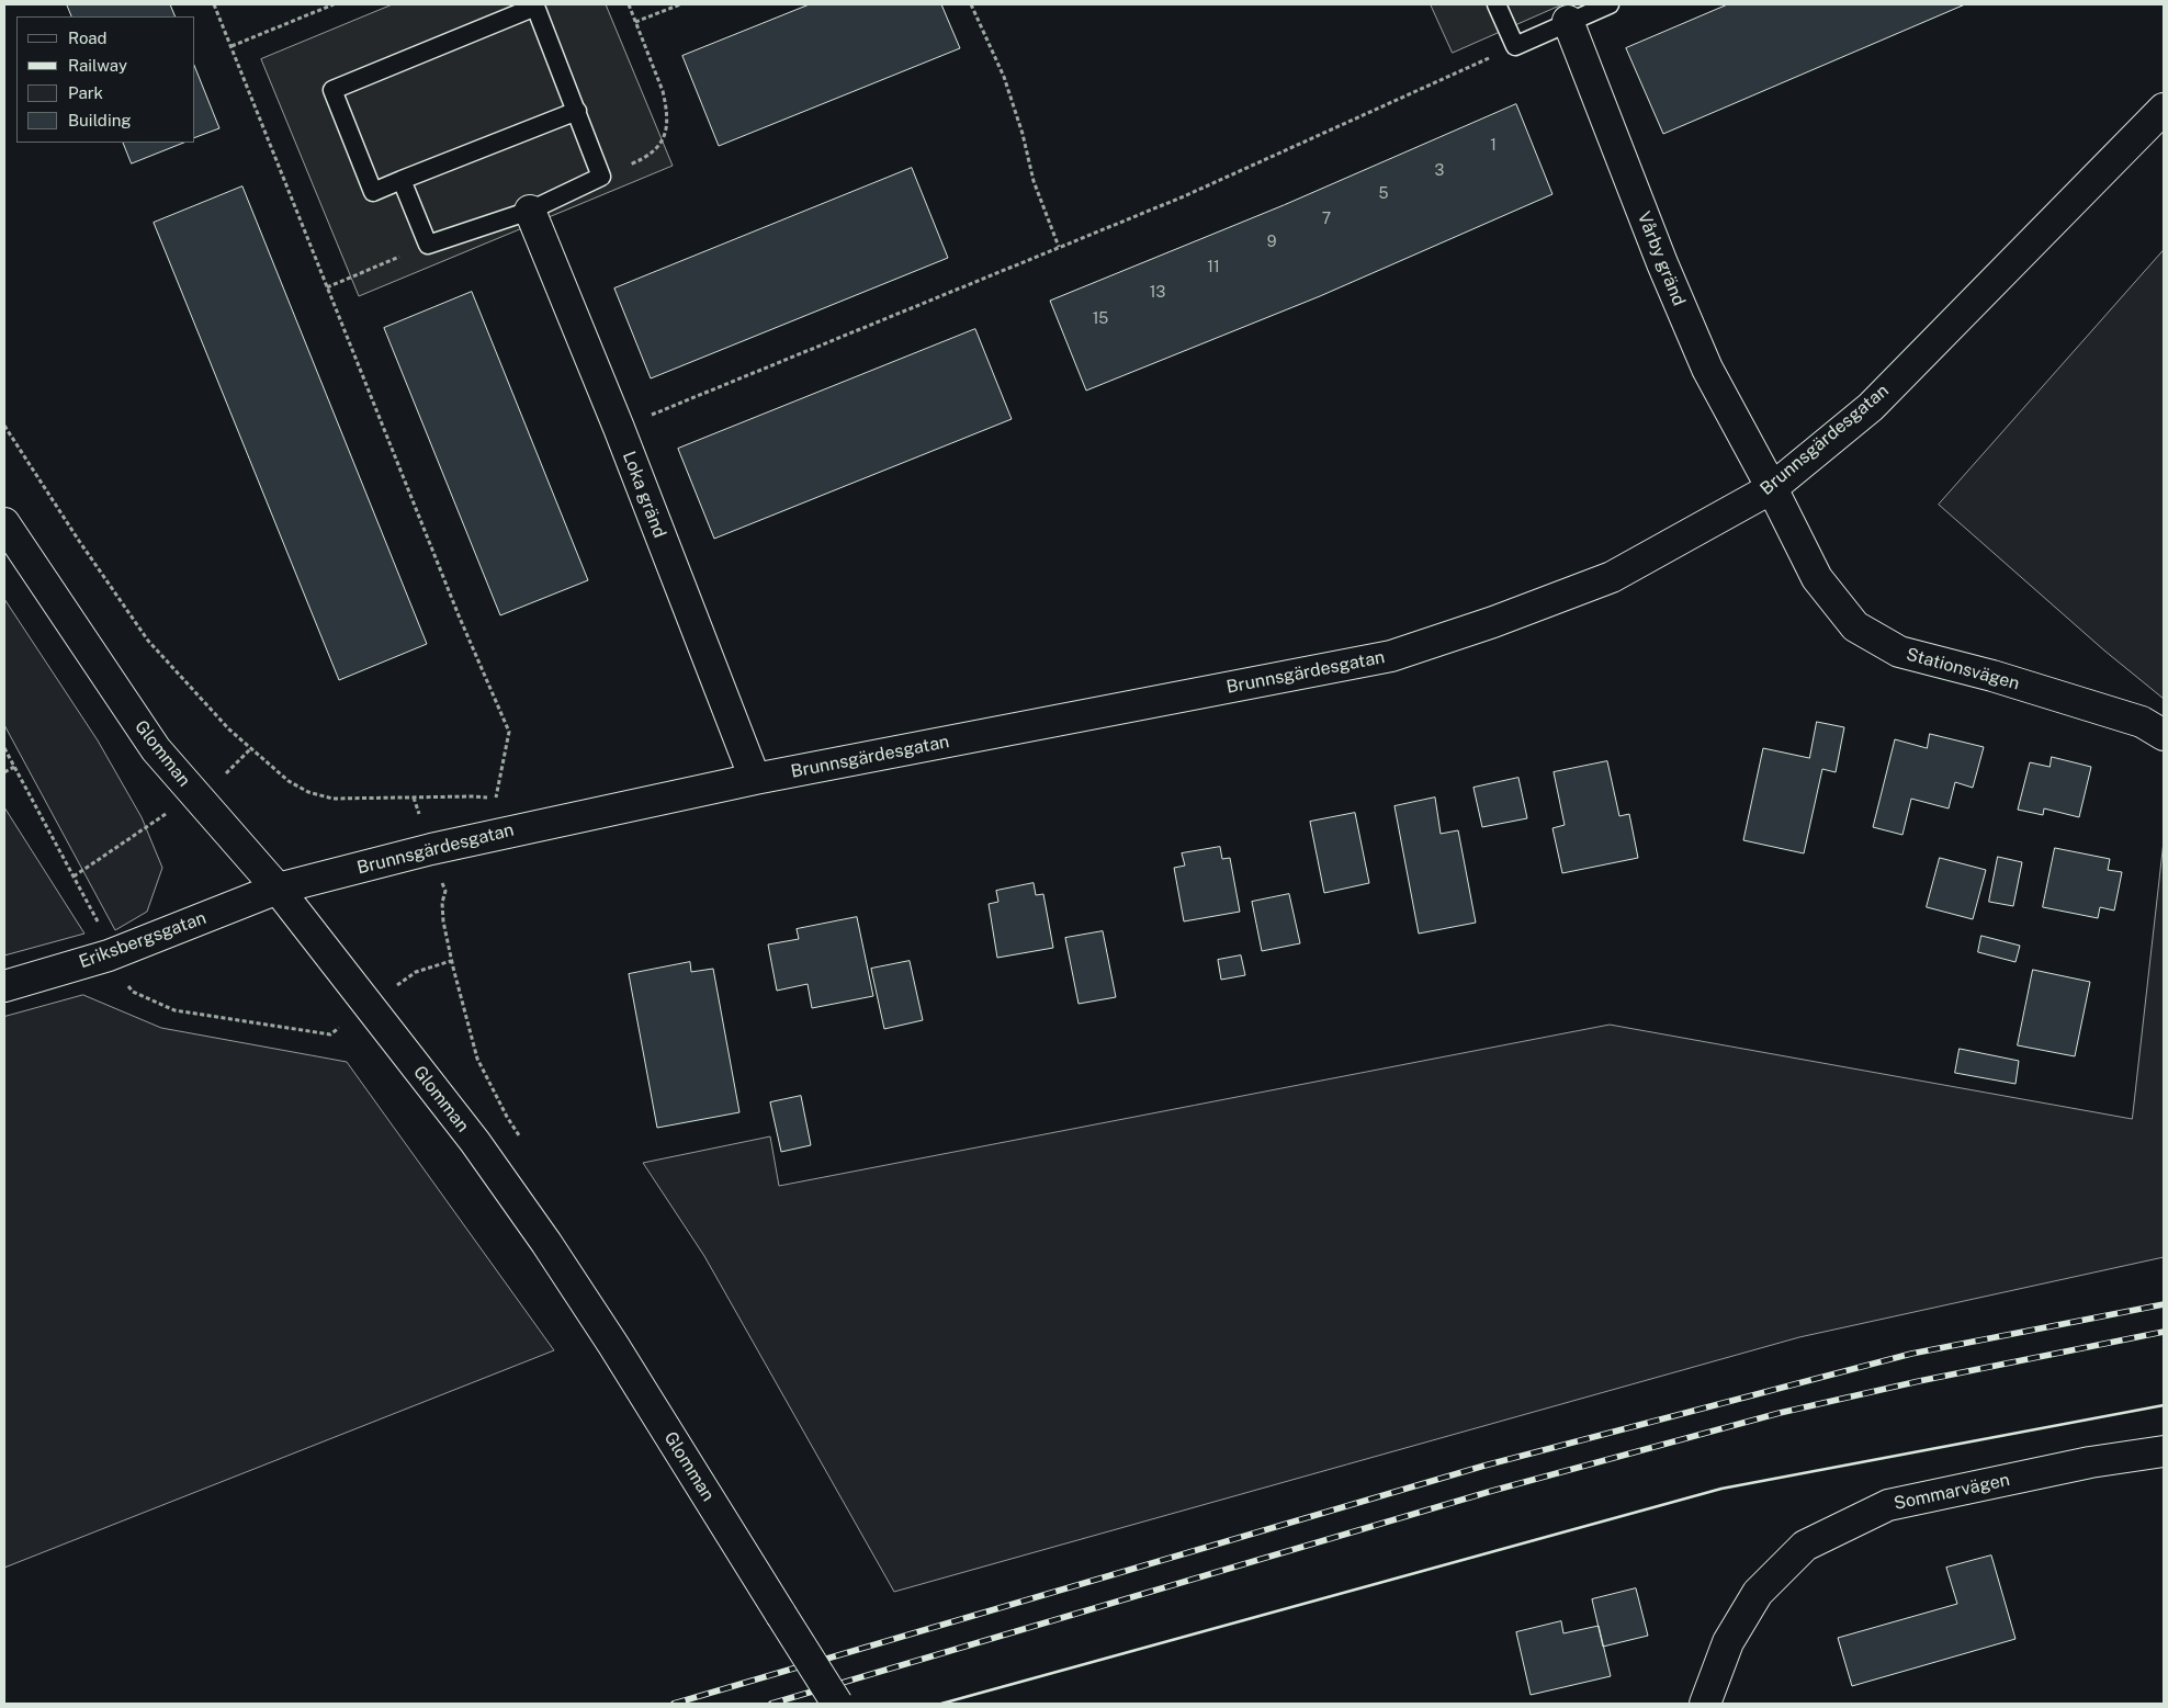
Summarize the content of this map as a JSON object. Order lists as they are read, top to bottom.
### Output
{
  "streets": {
    "street": [
      "Vårby gränd",
      "Brunnsgärdesgatan",
      "Loka gränd",
      "Stationsvägen",
      "Glomman",
      "Eriksbergsgatan",
      "Sommarvägen"
    ]
  },
  "crossings": [
    ["Vårby gränd", "Brunnsgärdesgatan"],
    ["Vårby gränd", "Stationsvägen"],
    ["Brunnsgärdesgatan", "Loka gränd"],
    ["Brunnsgärdesgatan", "Stationsvägen"],
    ["Brunnsgärdesgatan", "Glomman"],
    ["Brunnsgärdesgatan", "Eriksbergsgatan"],
    ["Glomman", "Eriksbergsgatan"]
  ],
  "house_numbers": [
    "1",
    "3",
    "5",
    "7",
    "9",
    "11",
    "13",
    "15"
  ],
  "legend": [
    "Road",
    "Railway",
    "Park",
    "Building"
  ]
}
